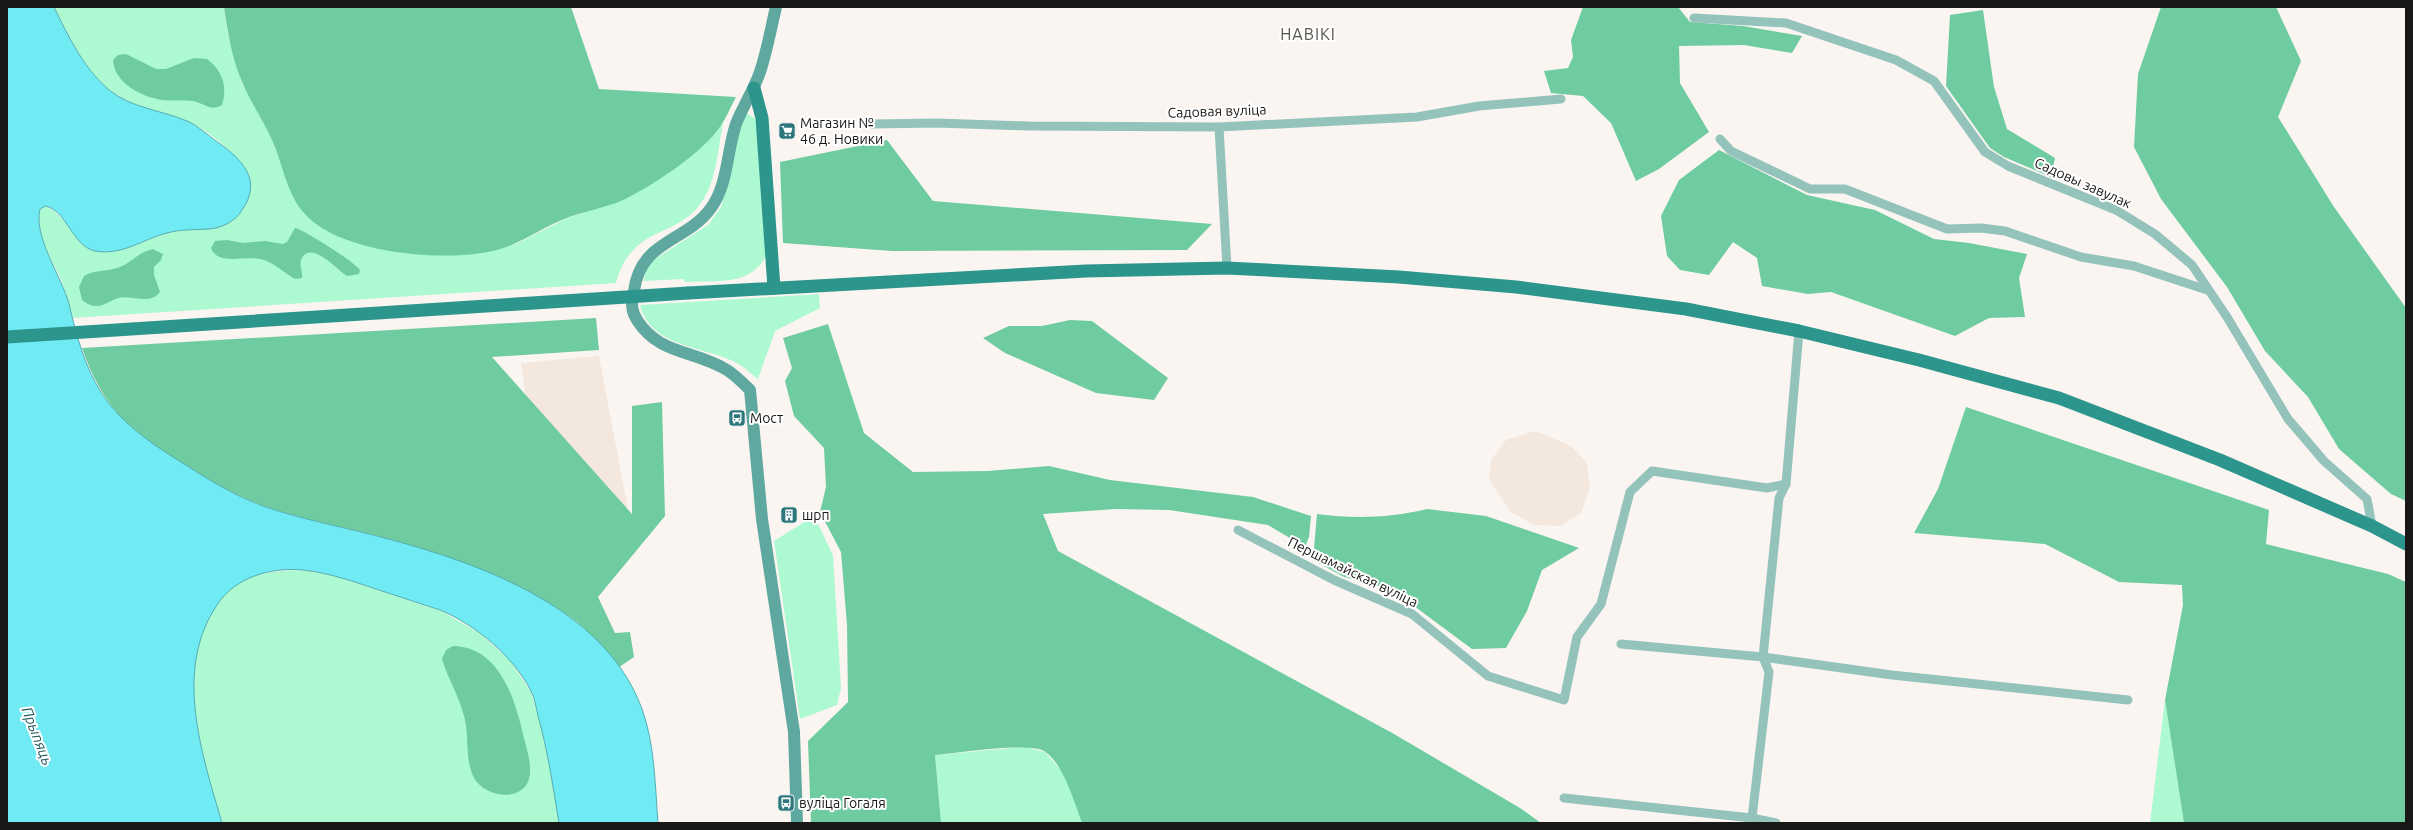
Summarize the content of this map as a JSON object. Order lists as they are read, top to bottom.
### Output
{
  "streets": {
    "street": ["Садовая вуліца", "Садовы завулак", "Першамайская вуліца"]
  },
  "districts": ["НАВІКІ"],
  "water": ["Прыпяць"],
  "places": {
    "supermarket": ["Магазин № 46 д. Новики"],
    "bus stop": ["Мост", "вуліца Гогаля"],
    "building": ["шрп"]
  }
}
